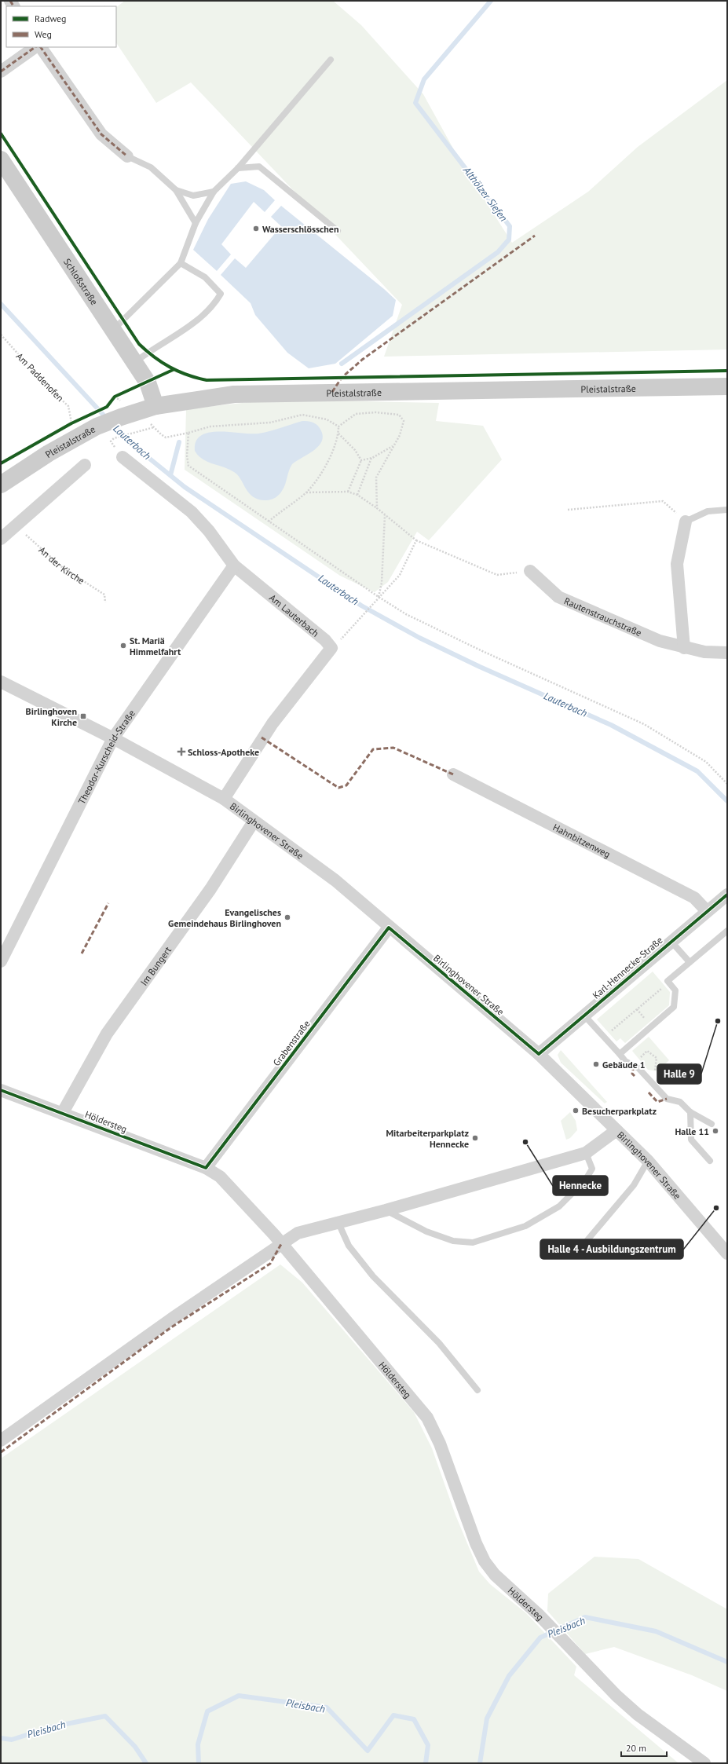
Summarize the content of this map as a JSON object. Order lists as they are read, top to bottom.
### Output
{
  "streets": {
    "main road": ["Schloßstraße", "Pleistalstraße"],
    "street": [
      "Am Lauterbach",
      "Rautenstrauchstraße",
      "Theodor-Kurscheid-Straße",
      "Birlinghovener Straße",
      "Hahnbitzenweg",
      "Im Bungert",
      "Karl-Hennecke-Straße",
      "Grabenstraße",
      "Höldersteg"
    ],
    "path": ["Am Paddenofen", "An der Kirche"]
  },
  "crossings": [
    ["Schloßstraße", "Pleistalstraße"],
    ["Am Lauterbach", "Theodor-Kurscheid-Straße"],
    ["Am Lauterbach", "Birlinghovener Straße"],
    ["Theodor-Kurscheid-Straße", "Birlinghovener Straße"],
    ["Birlinghovener Straße", "Im Bungert"],
    ["Birlinghovener Straße", "Karl-Hennecke-Straße"],
    ["Birlinghovener Straße", "Grabenstraße"],
    ["Hahnbitzenweg", "Karl-Hennecke-Straße"],
    ["Im Bungert", "Höldersteg"],
    ["Grabenstraße", "Höldersteg"]
  ],
  "water": ["Althölzer Siefen", "Lauterbach", "Pleisbach"],
  "places": {
    "other": [
      "Wasserschlösschen",
      "St. Mariä Himmelfahrt",
      "Evangelisches Gemeindehaus Birlinghoven",
      "Halle 9",
      "Gebäude 1",
      "Besucherparkplatz",
      "Halle 11",
      "Mitarbeiterparkplatz Hennecke",
      "Hennecke",
      "Halle 4 - Ausbildungszentrum"
    ],
    "transit": ["Birlinghoven Kirche"],
    "health": ["Schloss-Apotheke"]
  },
  "legend": ["Radweg", "Weg"],
  "scale_bar": "20 m"
}
